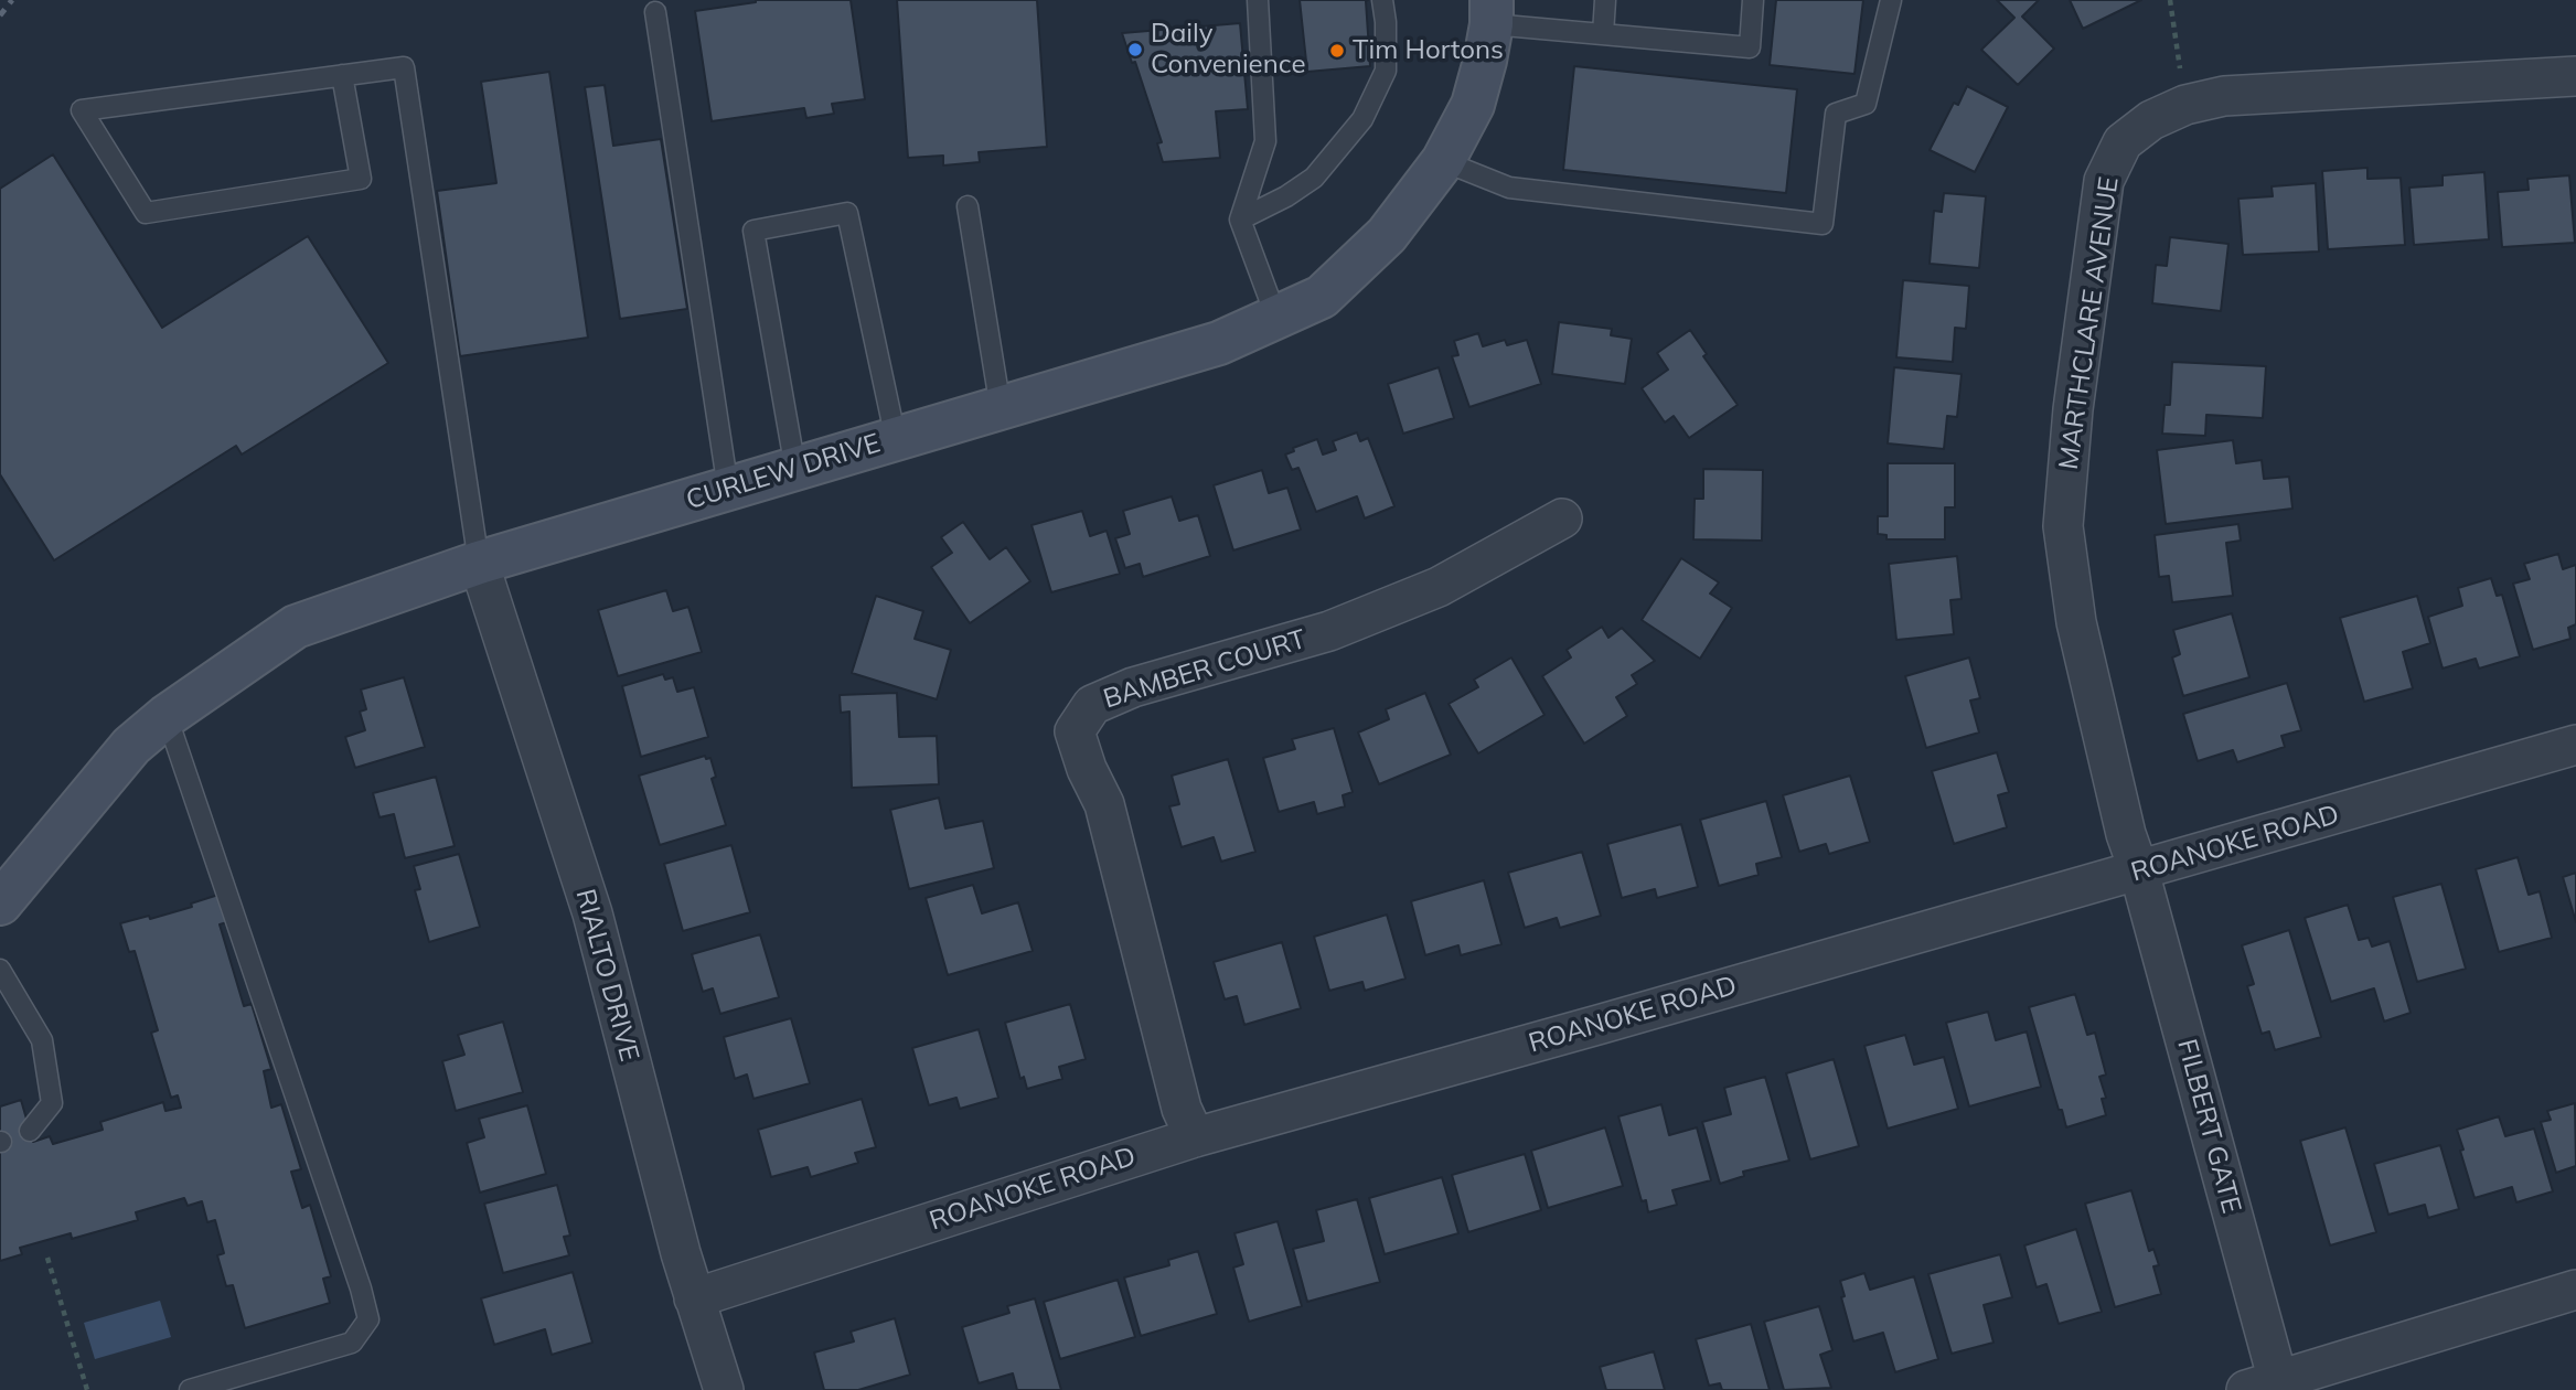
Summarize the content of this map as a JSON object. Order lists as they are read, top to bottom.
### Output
{
  "streets": {
    "street": [
      "MARTHCLARE AVENUE",
      "CURLEW DRIVE",
      "BAMBER COURT",
      "ROANOKE ROAD",
      "RIALTO DRIVE",
      "FILBERT GATE"
    ]
  },
  "crossings": [
    ["MARTHCLARE AVENUE", "ROANOKE ROAD"],
    ["MARTHCLARE AVENUE", "FILBERT GATE"],
    ["CURLEW DRIVE", "RIALTO DRIVE"],
    ["BAMBER COURT", "ROANOKE ROAD"],
    ["ROANOKE ROAD", "RIALTO DRIVE"],
    ["ROANOKE ROAD", "FILBERT GATE"]
  ],
  "places": ["Daily Convenience", "Tim Hortons"]
}
